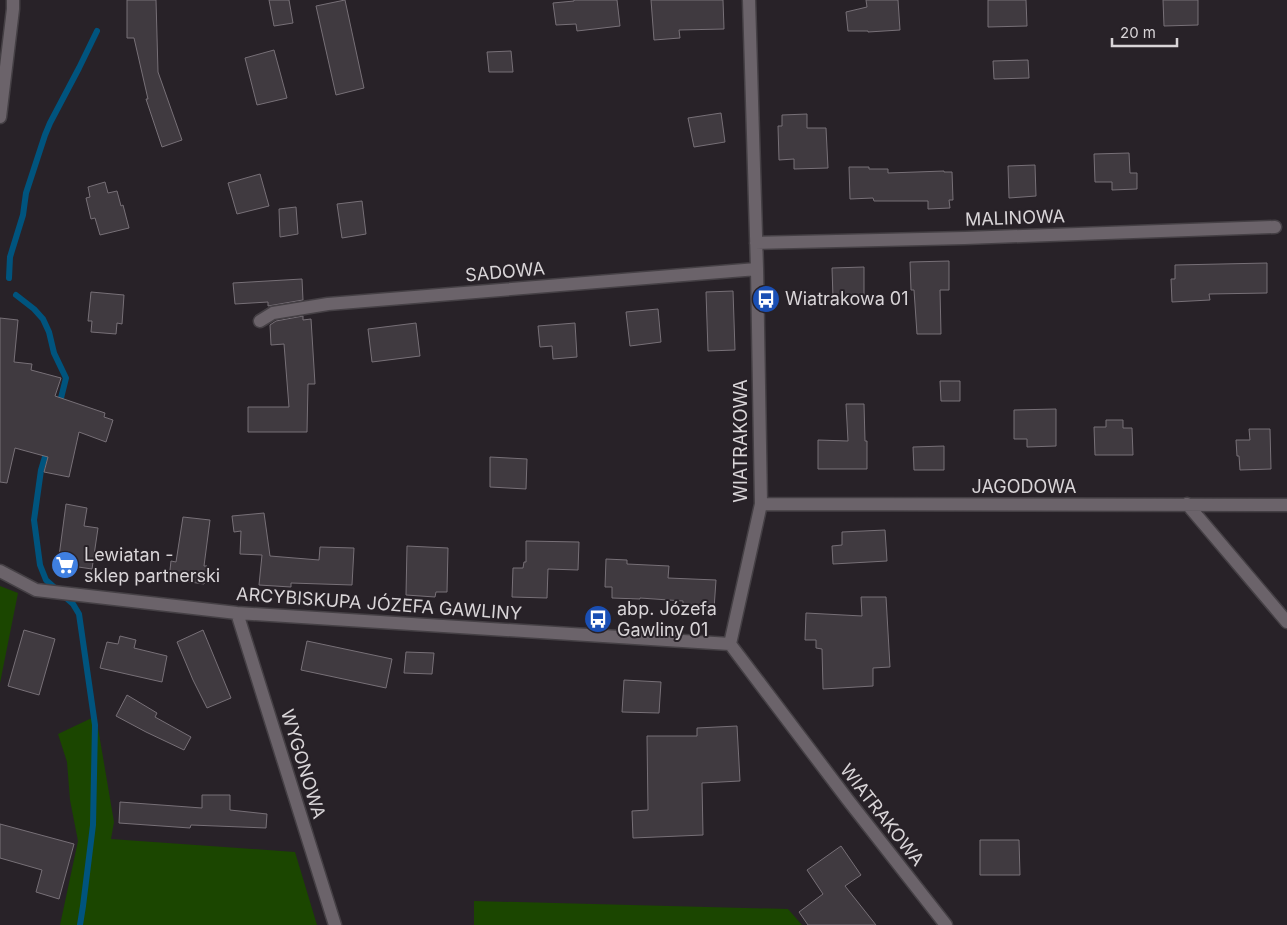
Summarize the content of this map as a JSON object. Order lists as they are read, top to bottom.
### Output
{
  "streets": {
    "street": [
      "MALINOWA",
      "SADOWA",
      "WIATRAKOWA",
      "JAGODOWA",
      "ARCYBISKUPA JÓZEFA GAWLINY",
      "WYGONOWA"
    ]
  },
  "crossings": [
    ["MALINOWA", "WIATRAKOWA"],
    ["SADOWA", "WIATRAKOWA"],
    ["WIATRAKOWA", "JAGODOWA"],
    ["WIATRAKOWA", "ARCYBISKUPA JÓZEFA GAWLINY"],
    ["ARCYBISKUPA JÓZEFA GAWLINY", "WYGONOWA"]
  ],
  "places": {
    "bus stop": ["Wiatrakowa 01", "abp. Józefa Gawliny 01"],
    "supermarket": ["Lewiatan - sklep partnerski"]
  },
  "scale_bar": "20 m"
}
